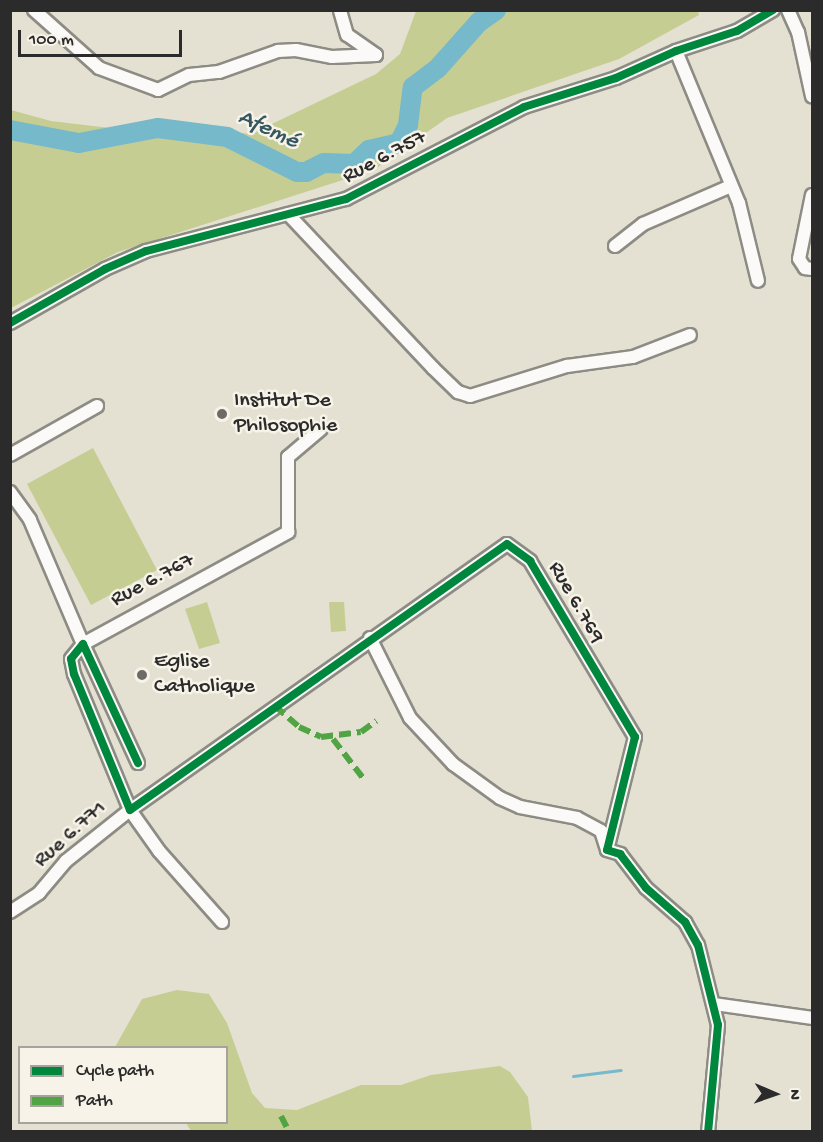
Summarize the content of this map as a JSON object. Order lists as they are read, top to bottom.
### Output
{
  "streets": {
    "street": [
      "Rue 6.757",
      "Rue 6.767",
      "Rue 6.769",
      "Rue 6.771"
    ]
  },
  "crossings": [
    ["Rue 6.769", "Rue 6.771"]
  ],
  "water": ["Afemé"],
  "places": ["Institut De Philosophie", "Eglise Catholique"],
  "legend": ["Cycle path", "Path"],
  "scale_bar": "100 m",
  "north": "right"
}
